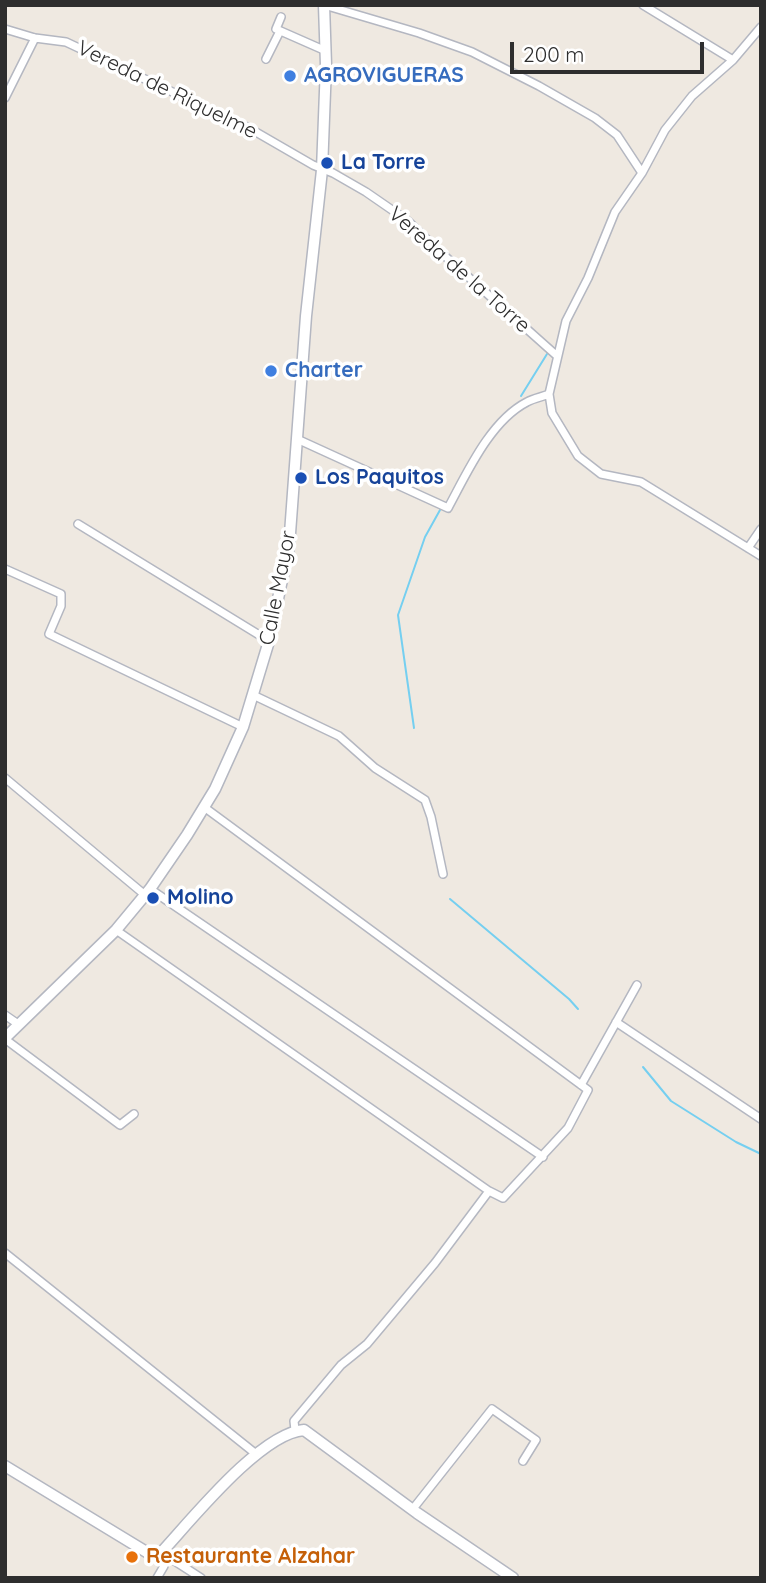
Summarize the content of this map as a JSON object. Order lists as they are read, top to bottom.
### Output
{
  "streets": {
    "main road": ["Calle Mayor"],
    "street": ["Vereda de Riquelme", "Vereda de la Torre"]
  },
  "crossings": [
    ["Vereda de Riquelme", "Vereda de la Torre"],
    ["Vereda de Riquelme", "Calle Mayor"],
    ["Vereda de la Torre", "Calle Mayor"]
  ],
  "places": [
    "AGROVIGUERAS",
    "La Torre",
    "Charter",
    "Los Paquitos",
    "Molino",
    "Restaurante Alzahar"
  ],
  "scale_bar": "200 m"
}
